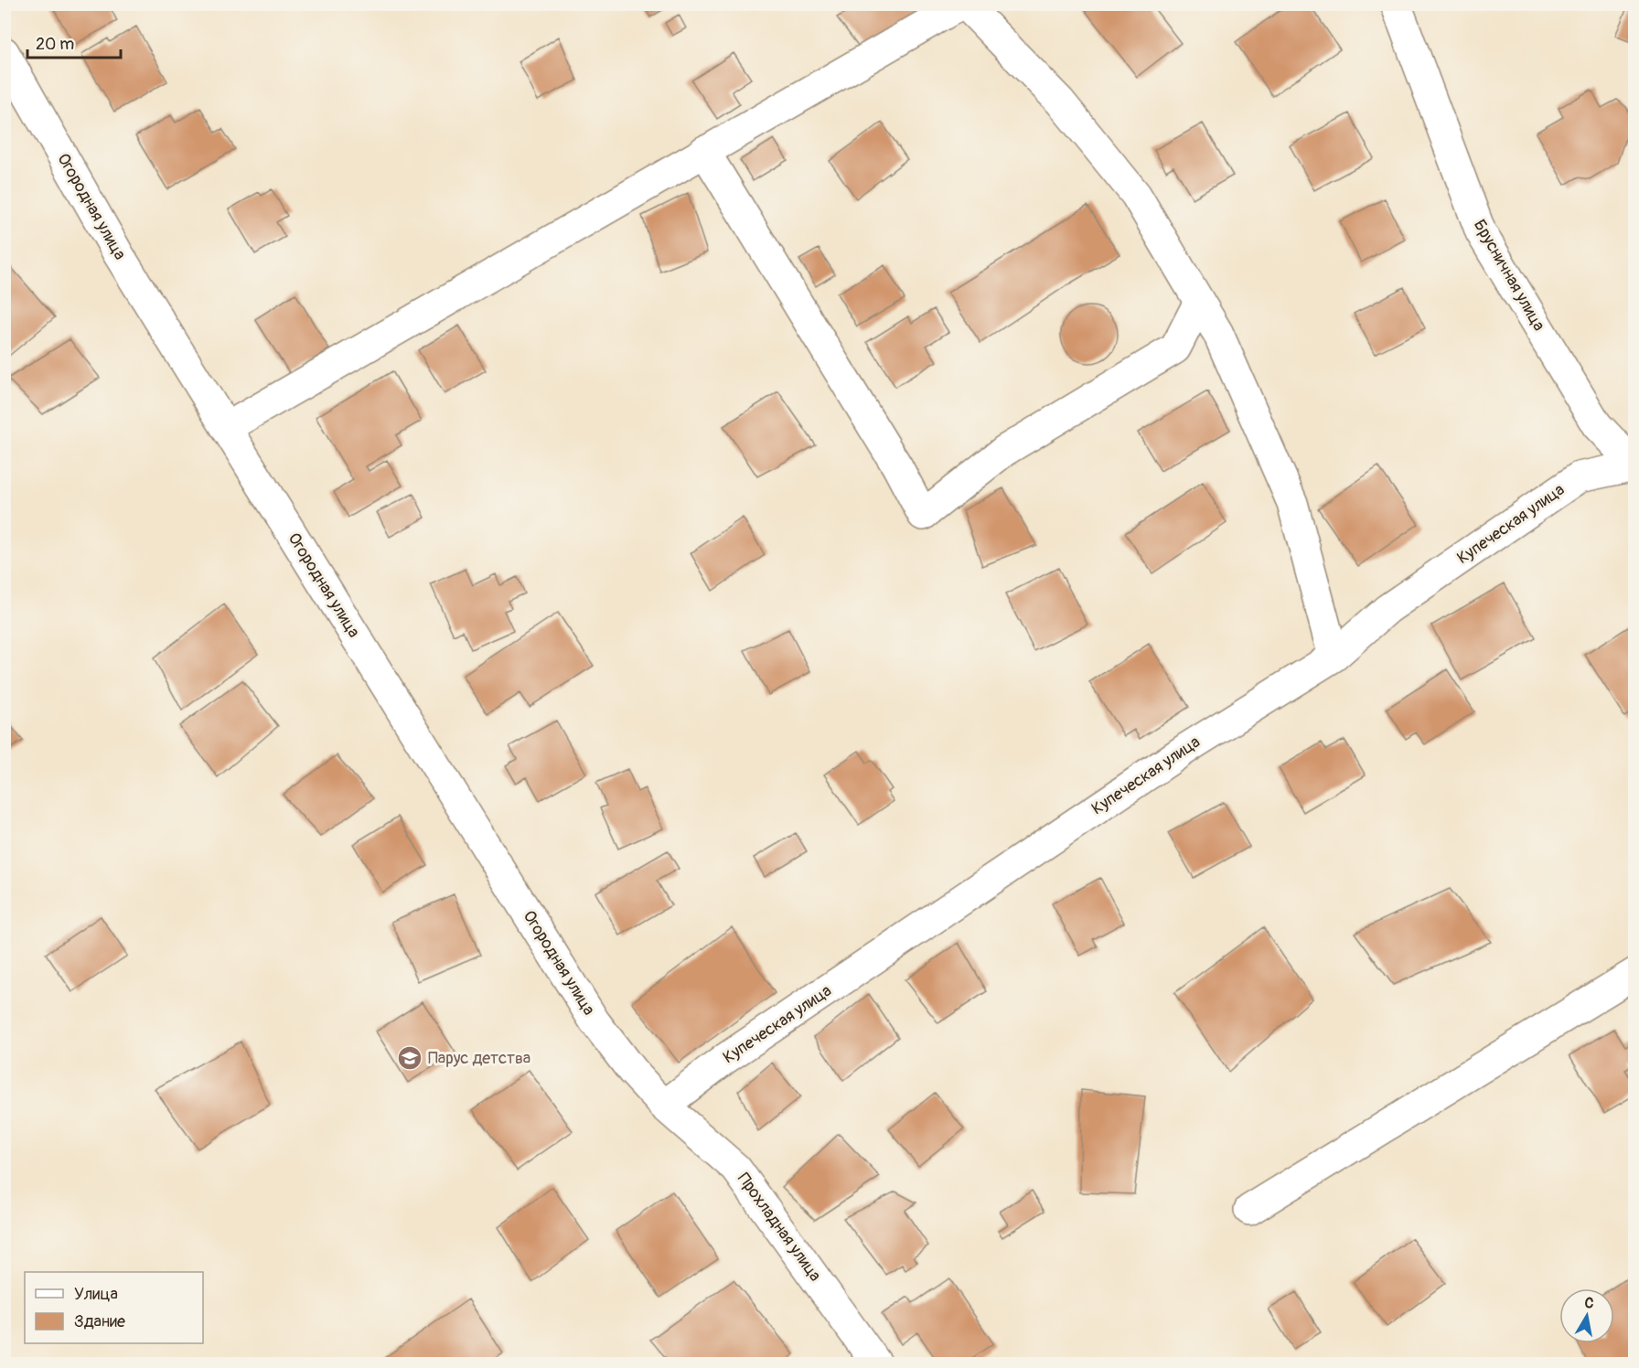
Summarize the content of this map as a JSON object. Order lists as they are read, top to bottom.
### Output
{
  "streets": {
    "street": [
      "Огородная улица",
      "Брусничная улица",
      "Купеческая улица",
      "Прохладная улица"
    ]
  },
  "crossings": [
    ["Огородная улица", "Купеческая улица"],
    ["Огородная улица", "Прохладная улица"],
    ["Брусничная улица", "Купеческая улица"],
    ["Купеческая улица", "Прохладная улица"]
  ],
  "places": {
    "school or university": ["Парус детства"]
  },
  "legend": ["Улица", "Здание"],
  "scale_bar": "20 m",
  "north": "top"
}
